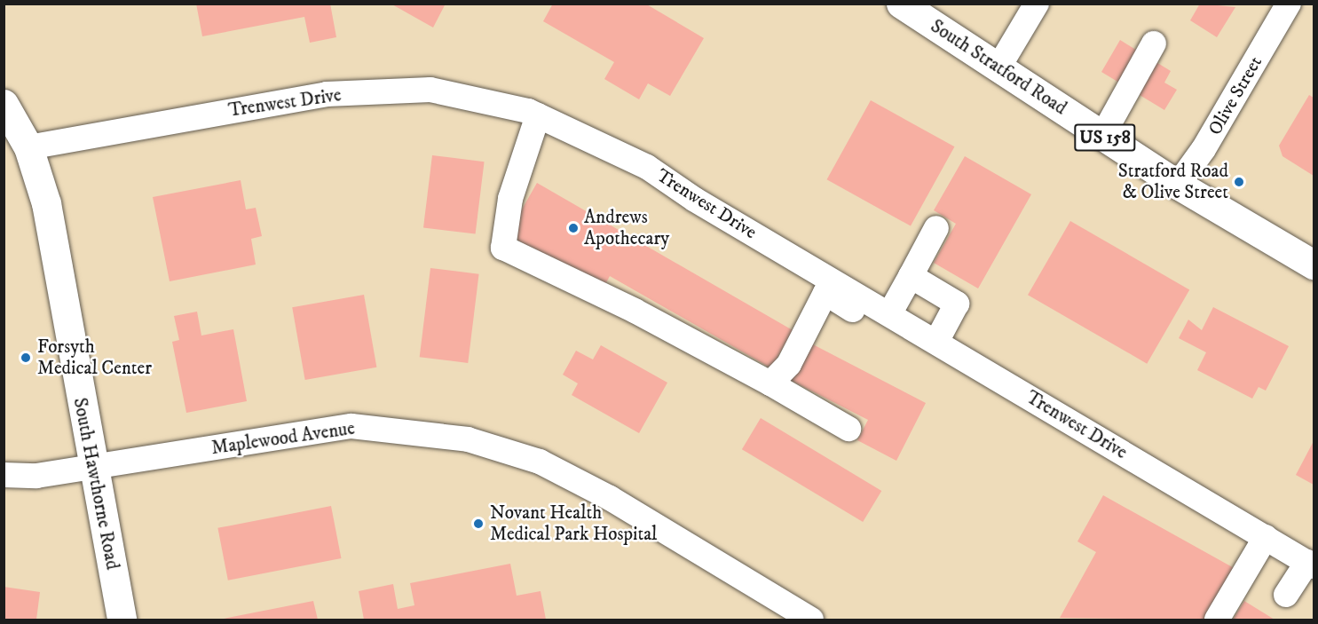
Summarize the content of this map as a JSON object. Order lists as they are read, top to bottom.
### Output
{
  "streets": {
    "main road": ["South Stratford Road", "US 158", "South Hawthorne Road"],
    "street": ["Olive Street", "Trenwest Drive", "Maplewood Avenue"]
  },
  "crossings": [
    ["South Stratford Road", "Olive Street"],
    ["Trenwest Drive", "South Hawthorne Road"],
    ["Maplewood Avenue", "South Hawthorne Road"]
  ],
  "places": [
    "Stratford Road & Olive Street",
    "Andrews Apothecary",
    "Forsyth Medical Center",
    "Novant Health Medical Park Hospital"
  ]
}
